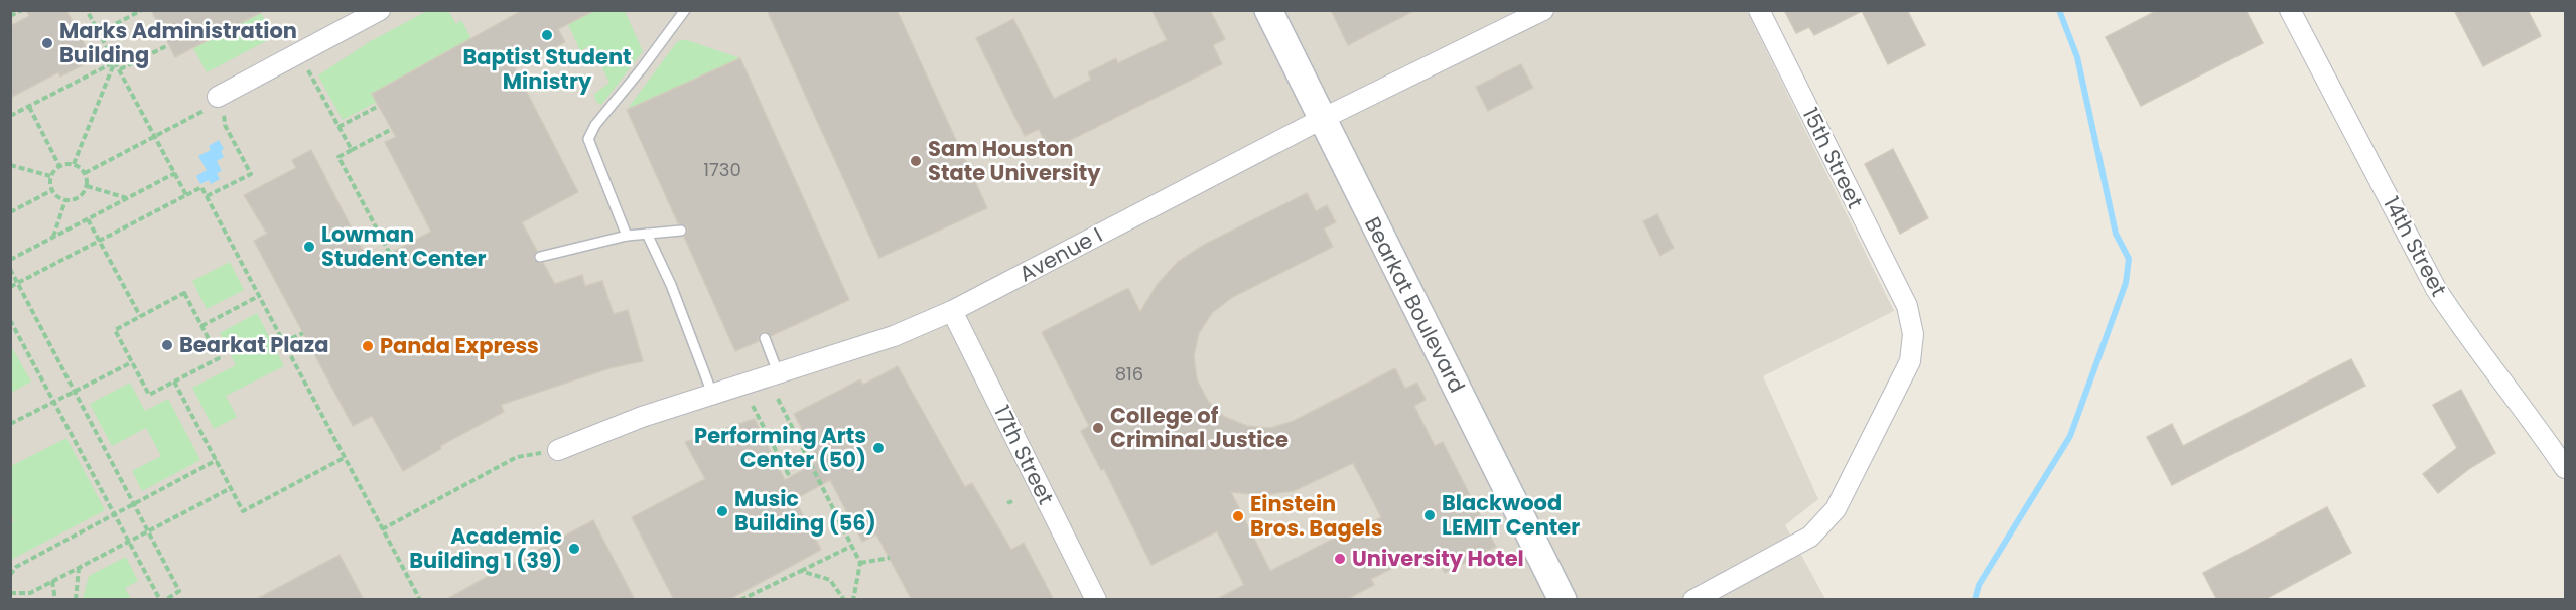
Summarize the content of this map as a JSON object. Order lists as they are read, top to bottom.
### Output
{
  "streets": {
    "street": [
      "15th Street",
      "14th Street",
      "Avenue I",
      "Bearkat Boulevard",
      "17th Street"
    ]
  },
  "crossings": [
    ["Avenue I", "Bearkat Boulevard"],
    ["Avenue I", "17th Street"]
  ],
  "places": [
    "Baptist Student Ministry",
    "Marks Administration Building",
    "Sam Houston State University",
    "Lowman Student Center",
    "Bearkat Plaza",
    "Panda Express",
    "College of Criminal Justice",
    "Performing Arts Center (50)",
    "Music Building (56)",
    "Blackwood LEMIT Center",
    "Einstein Bros. Bagels",
    "Academic Building 1 (39)",
    "University Hotel"
  ],
  "house_numbers": ["1730", "816"]
}
